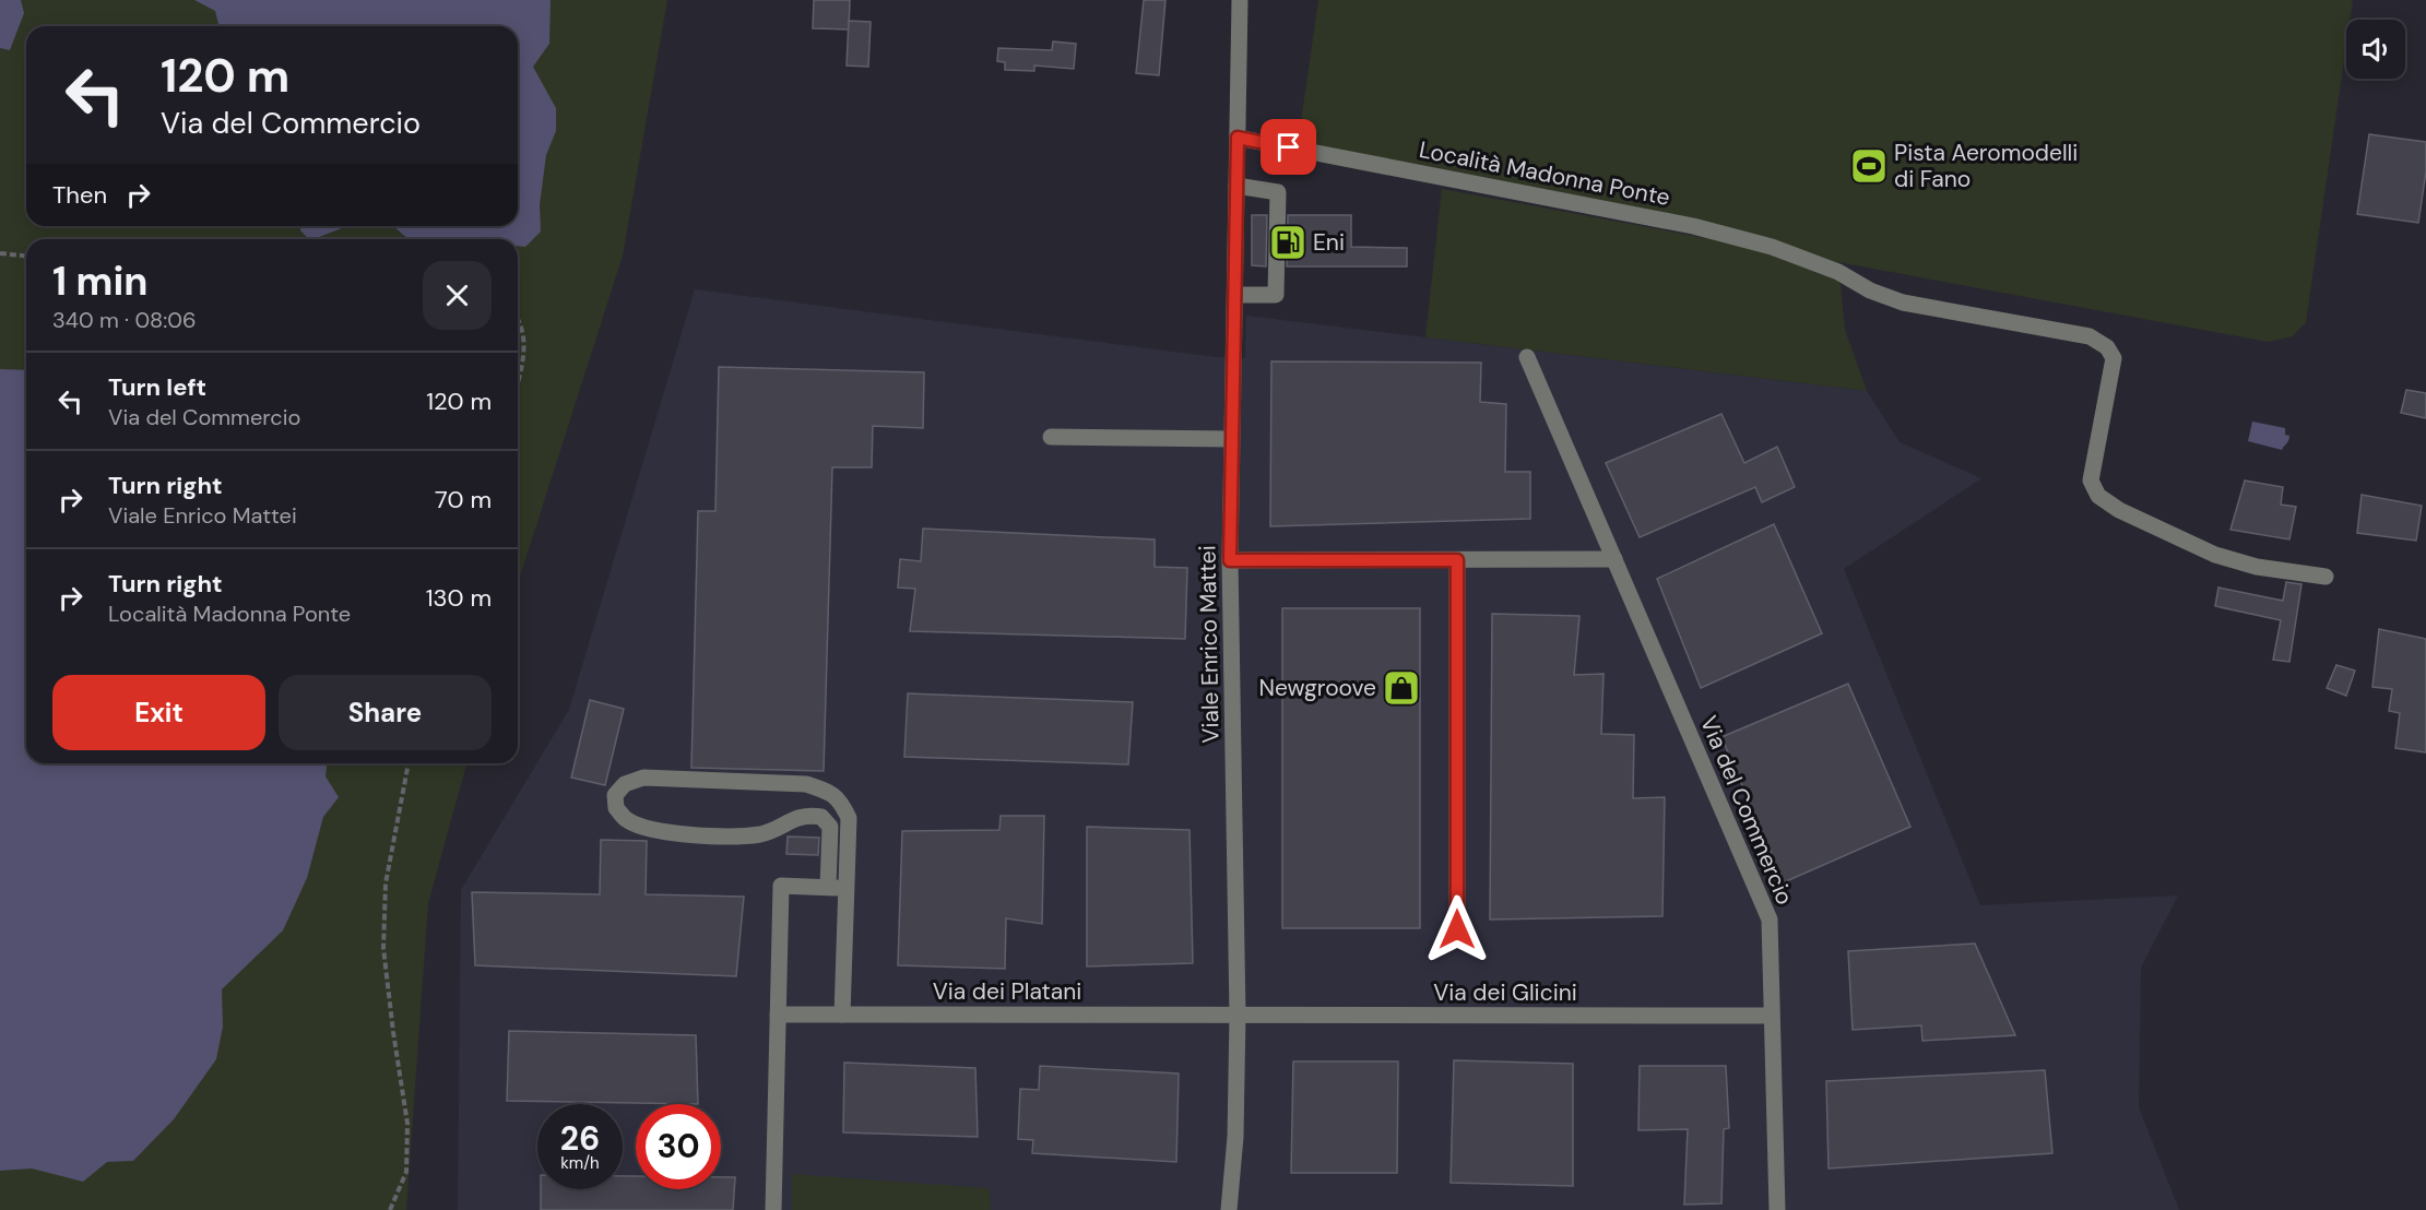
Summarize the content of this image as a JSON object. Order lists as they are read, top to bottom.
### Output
{
  "streets": {
    "street": [
      "Località Madonna Ponte",
      "Viale Enrico Mattei",
      "Via del Commercio",
      "Via dei Platani",
      "Via dei Glicini"
    ]
  },
  "crossings": [
    ["Località Madonna Ponte", "Viale Enrico Mattei"],
    ["Viale Enrico Mattei", "Via dei Platani"],
    ["Viale Enrico Mattei", "Via dei Glicini"],
    ["Via del Commercio", "Via dei Glicini"],
    ["Via dei Platani", "Via dei Glicini"]
  ],
  "places": {
    "sports": ["Pista Aeromodelli di Fano"],
    "fuel station": ["Eni"],
    "shop": ["Newgroove"]
  },
  "page": {
    "turn": ["120 m", "Via del Commercio"],
    "then": "Then",
    "heading": ["1 min", "340 m · 08:06"],
    "list": [
      {
        "name": "Turn left",
        "note": "Via del Commercio",
        "value": "120 m"
      },
      {
        "name": "Turn right",
        "note": "Viale Enrico Mattei",
        "value": "70 m"
      },
      {
        "name": "Turn right",
        "note": "Località Madonna Ponte",
        "value": "130 m"
      }
    ],
    "buttons": ["Exit", "Share"],
    "speed": "26 km/h",
    "limit": "30"
  }
}
